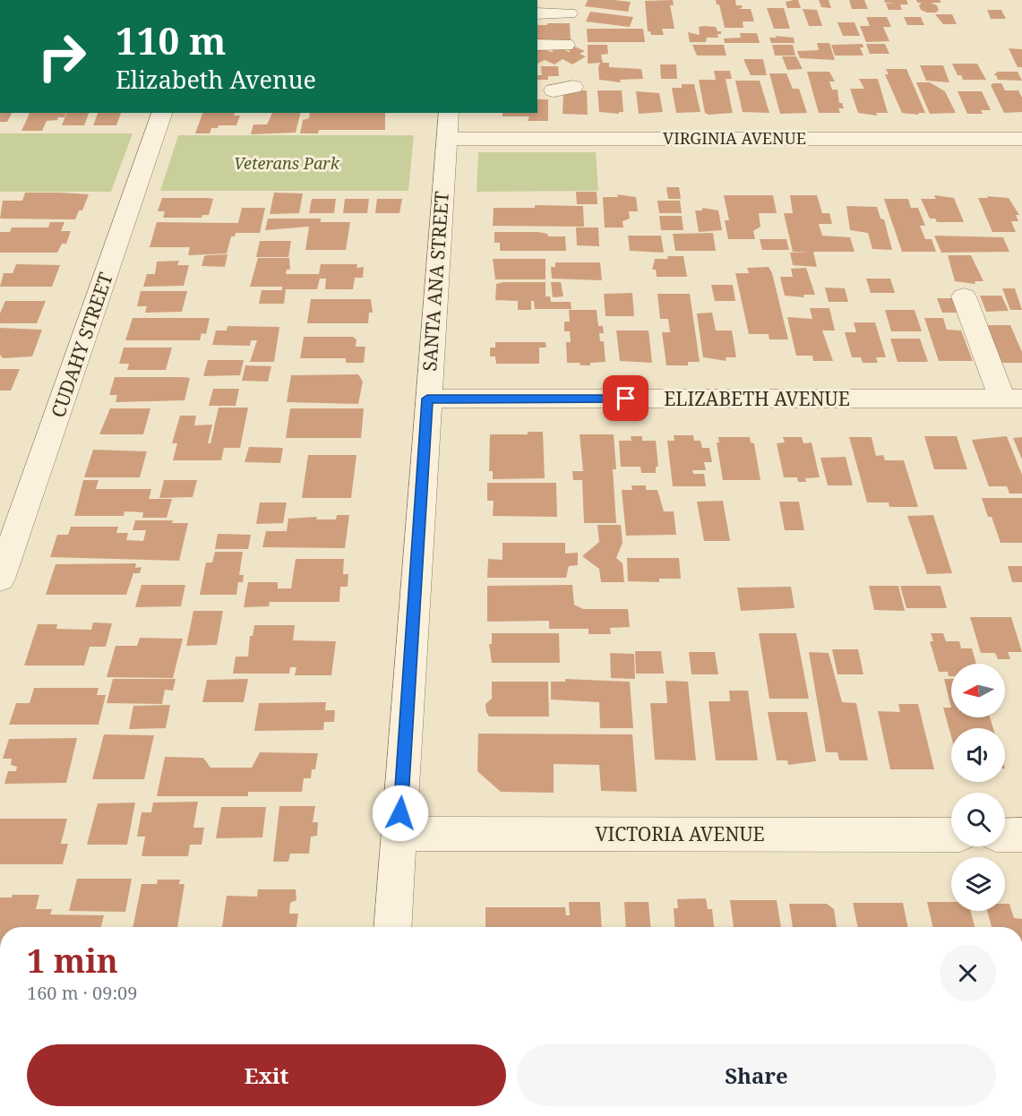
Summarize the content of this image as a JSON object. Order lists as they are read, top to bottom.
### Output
{
  "streets": {
    "street": [
      "VIRGINIA AVENUE",
      "SANTA ANA STREET",
      "CUDAHY STREET",
      "ELIZABETH AVENUE",
      "VICTORIA AVENUE"
    ]
  },
  "crossings": [
    ["VIRGINIA AVENUE", "SANTA ANA STREET"],
    ["SANTA ANA STREET", "ELIZABETH AVENUE"],
    ["SANTA ANA STREET", "VICTORIA AVENUE"]
  ],
  "parks": ["Veterans Park"],
  "north": "left",
  "page": {
    "turn": ["110 m", "Elizabeth Avenue"],
    "heading": ["1 min", "160 m · 09:09"],
    "buttons": ["Exit", "Share"]
  }
}
